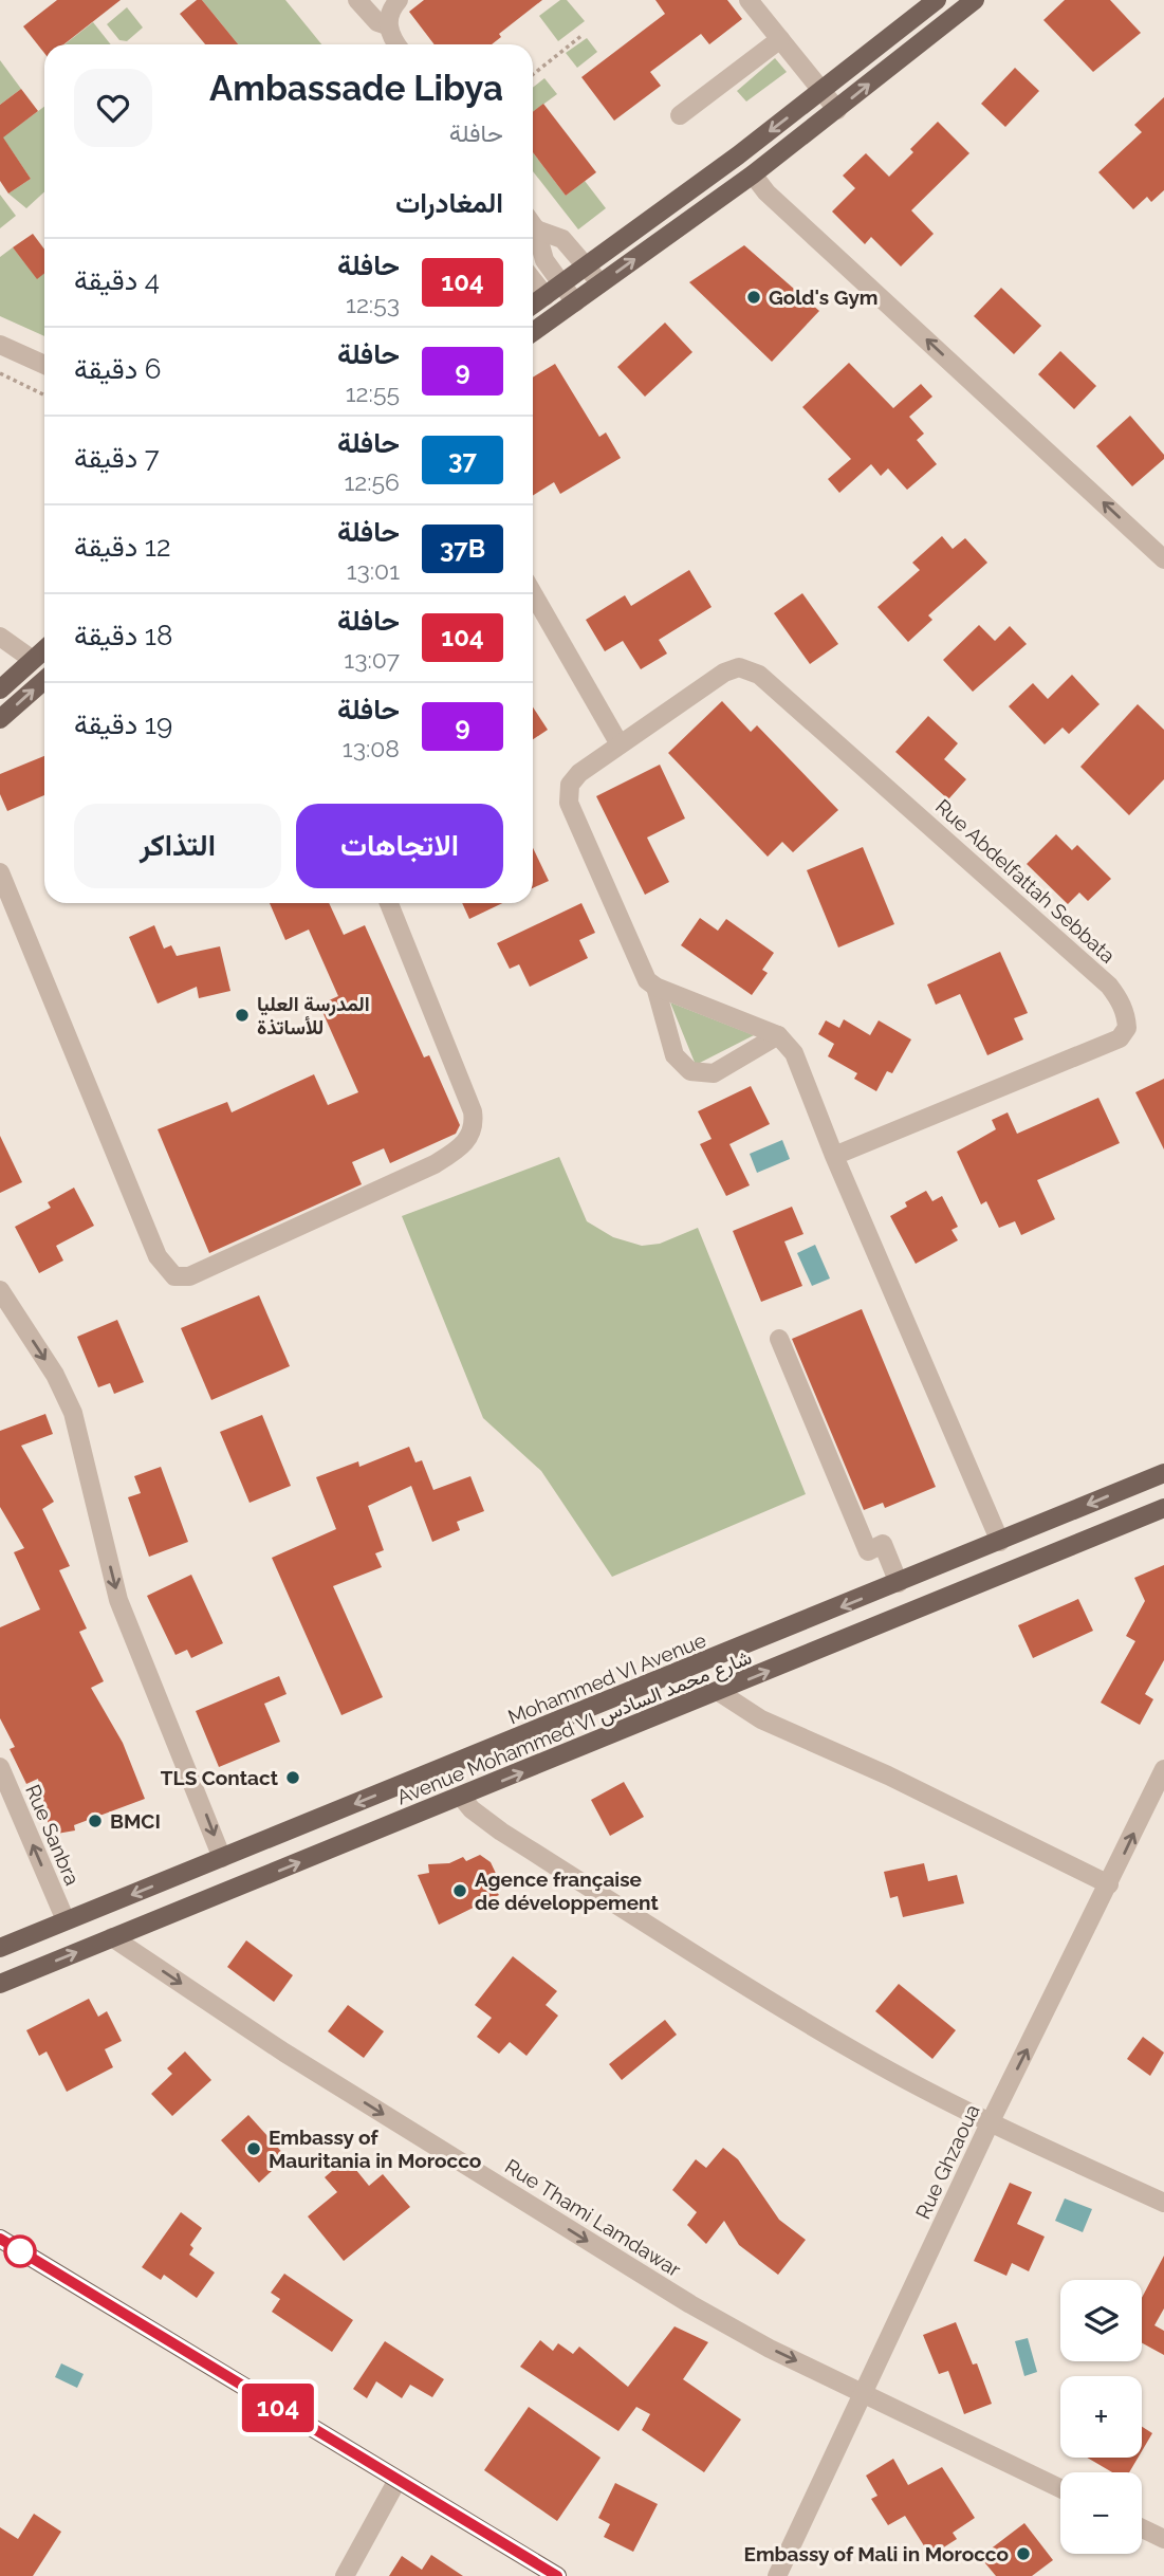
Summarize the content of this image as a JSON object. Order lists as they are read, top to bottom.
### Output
{
  "streets": {
    "main road": ["Mohammed VI Avenue", "Avenue Mohammed VI شارع محمد السادس"],
    "street": [
      "Rue Abdelfattah Sebbata",
      "Rue Sanbra",
      "Rue Ghzaoua",
      "Rue Thami Lamdawar"
    ]
  },
  "crossings": [
    ["Mohammed VI Avenue", "Rue Sanbra"],
    ["Avenue Mohammed VI شارع محمد السادس", "Rue Thami Lamdawar"],
    ["Rue Ghzaoua", "Rue Thami Lamdawar"]
  ],
  "one_way": [
    "Mohammed VI Avenue",
    "Avenue Mohammed VI شارع محمد السادس",
    "Rue Sanbra",
    "Rue Ghzaoua",
    "Rue Thami Lamdawar"
  ],
  "places": [
    "Gold's Gym",
    "المدرسة العليا للأساتذة",
    "TLS Contact",
    "BMCI",
    "Agence française de développement",
    "Embassy of Mauritania in Morocco",
    "Embassy of Mali in Morocco"
  ],
  "lines": ["bus line 104"],
  "page": {
    "on_map": "104",
    "heading": [
      ["Ambassade Libya", "حافلة"],
      "المغادرات"
    ],
    "list": [
      {
        "mark": "104",
        "name": "حافلة",
        "note": "12:53",
        "value": "4 دقيقة"
      },
      {
        "mark": "9",
        "name": "حافلة",
        "note": "12:55",
        "value": "6 دقيقة"
      },
      {
        "mark": "37",
        "name": "حافلة",
        "note": "12:56",
        "value": "7 دقيقة"
      },
      {
        "mark": "37B",
        "name": "حافلة",
        "note": "13:01",
        "value": "12 دقيقة"
      },
      {
        "mark": "104",
        "name": "حافلة",
        "note": "13:07",
        "value": "18 دقيقة"
      },
      {
        "mark": "9",
        "name": "حافلة",
        "note": "13:08",
        "value": "19 دقيقة"
      }
    ],
    "buttons": ["الاتجاهات", "التذاكر"],
    "map_buttons": ["+", "−"]
  }
}
